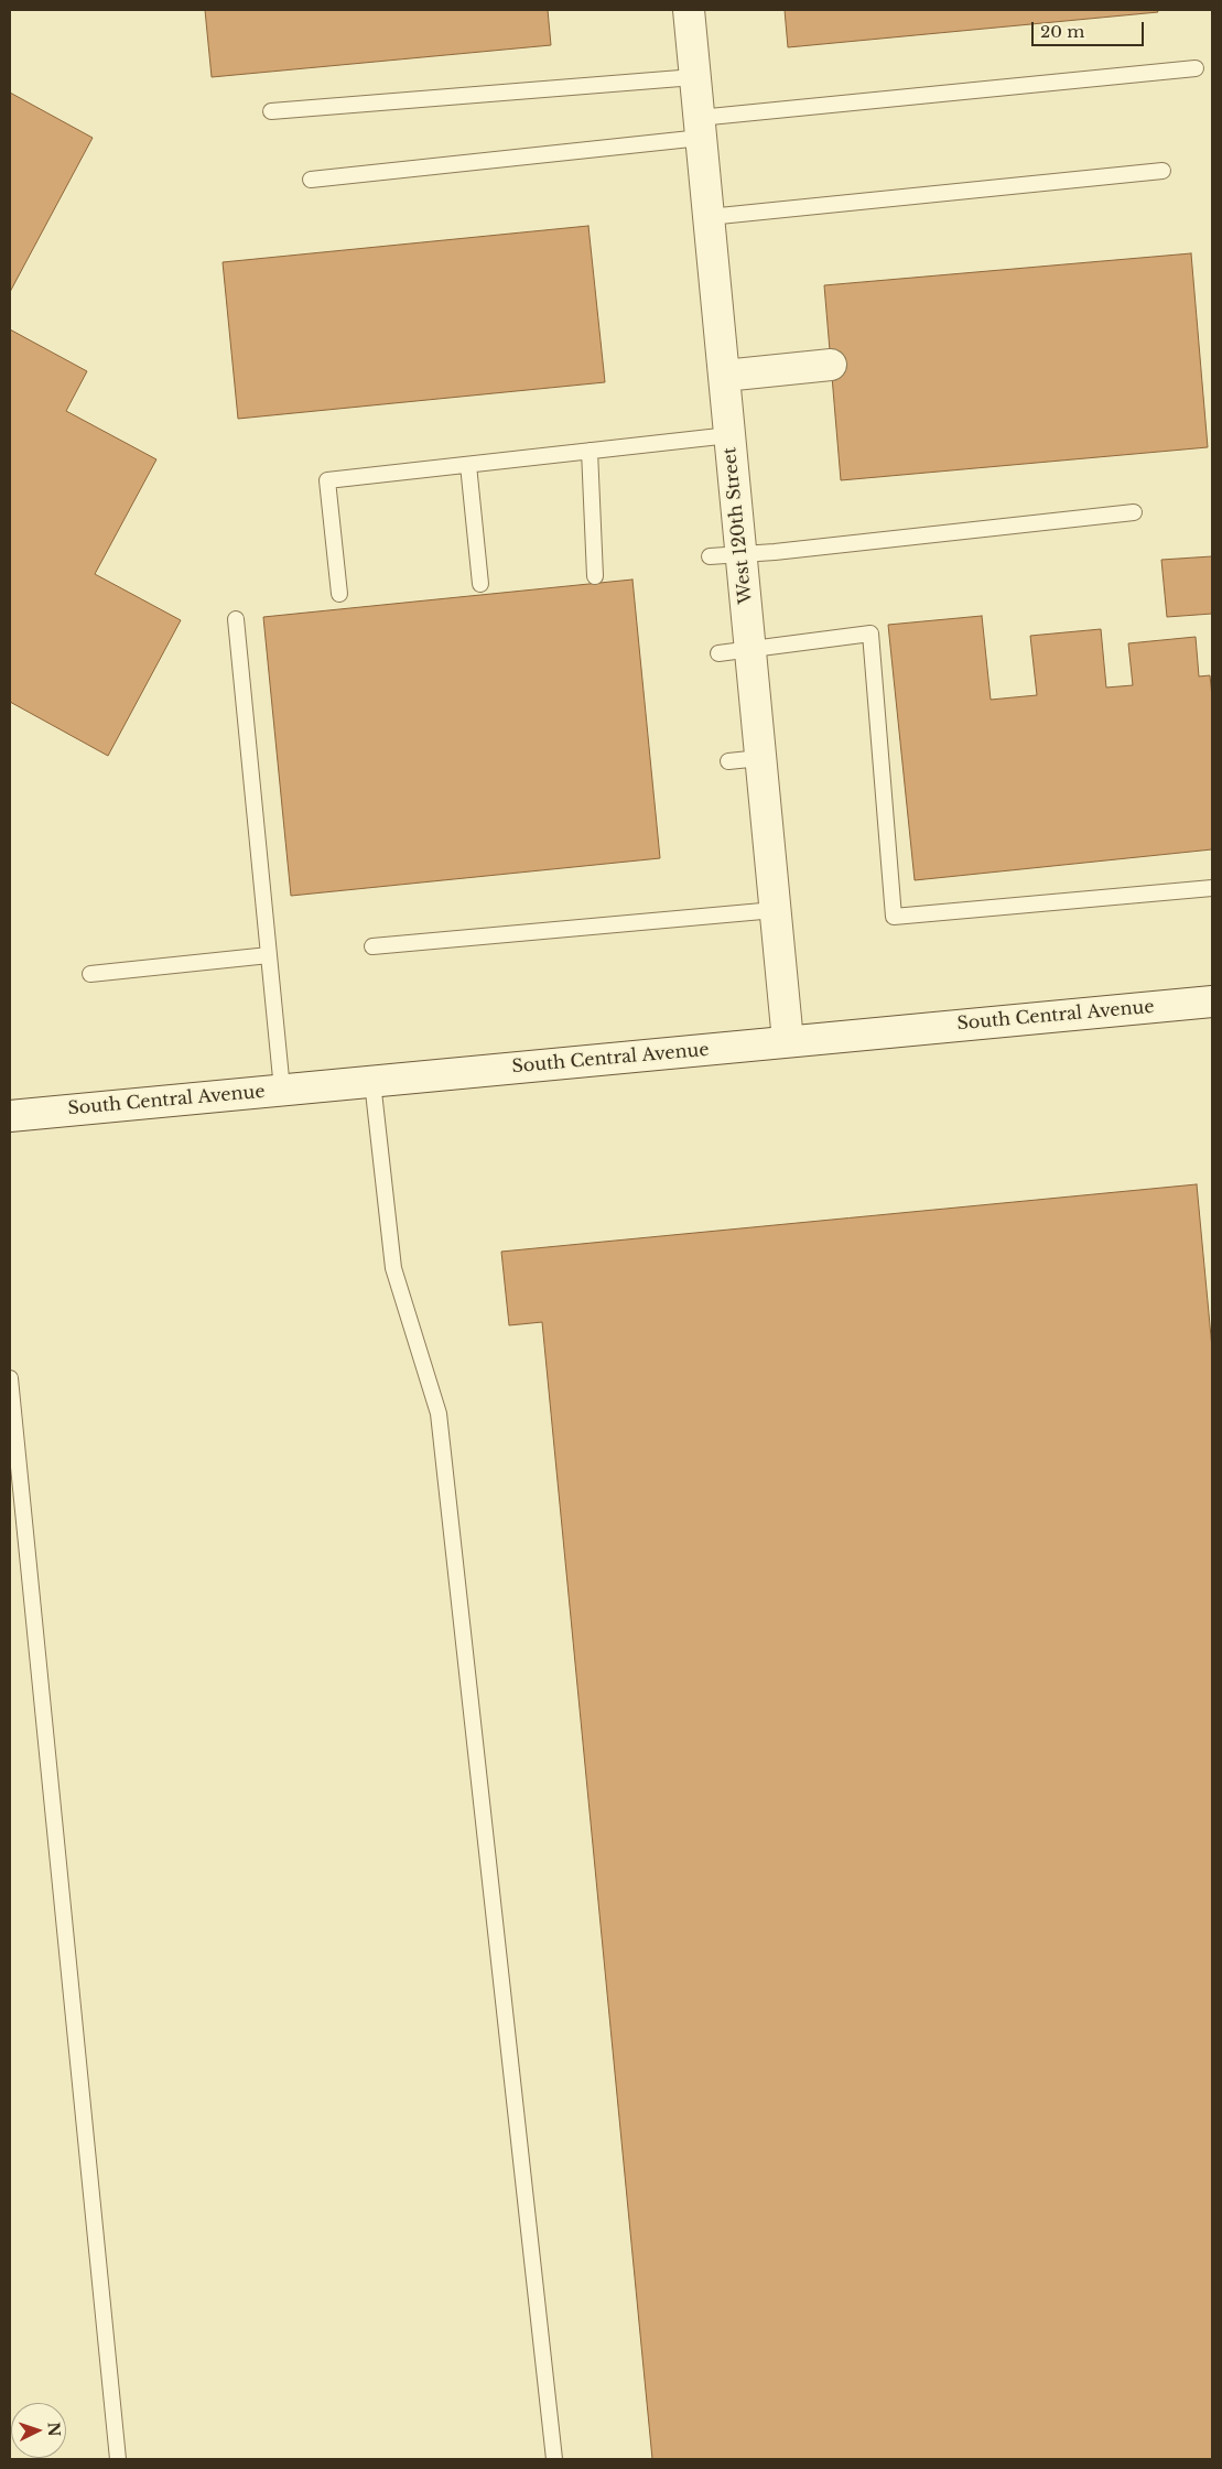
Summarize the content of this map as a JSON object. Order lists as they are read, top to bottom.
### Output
{
  "streets": {
    "street": ["West 120th Street", "South Central Avenue"]
  },
  "crossings": [
    ["West 120th Street", "South Central Avenue"]
  ],
  "scale_bar": "20 m",
  "north": "right"
}
